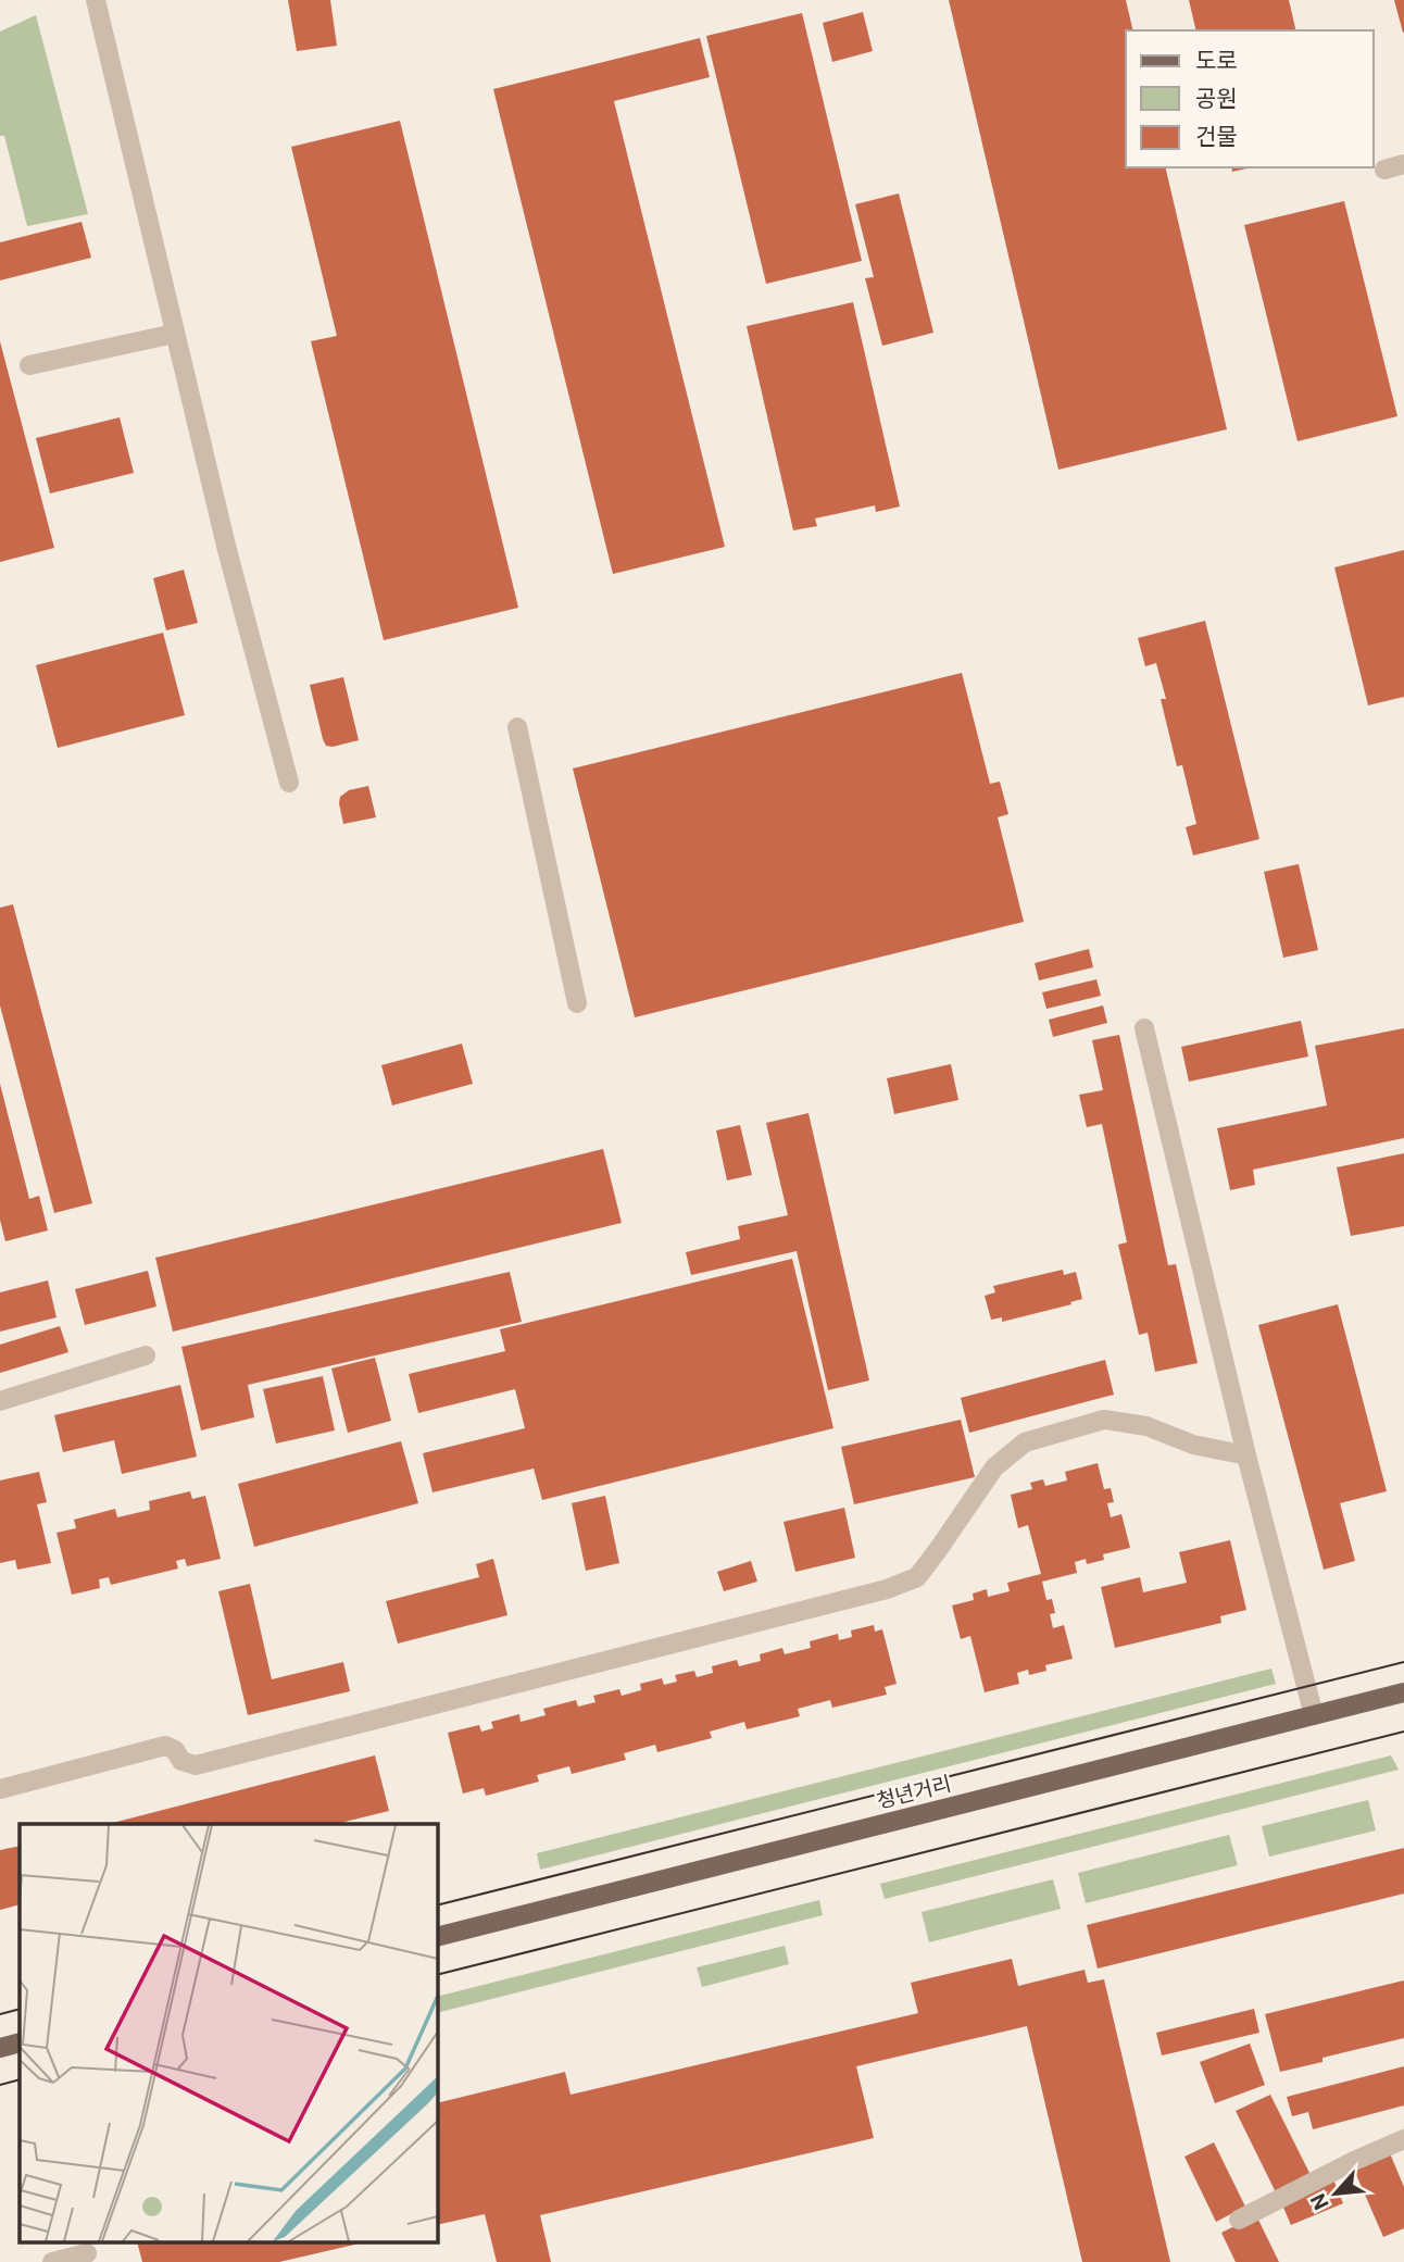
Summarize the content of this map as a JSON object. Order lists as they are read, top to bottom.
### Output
{
  "streets": {
    "main road": ["청년거리"]
  },
  "legend": ["도로", "공원", "건물"],
  "north": "bottom left"
}
